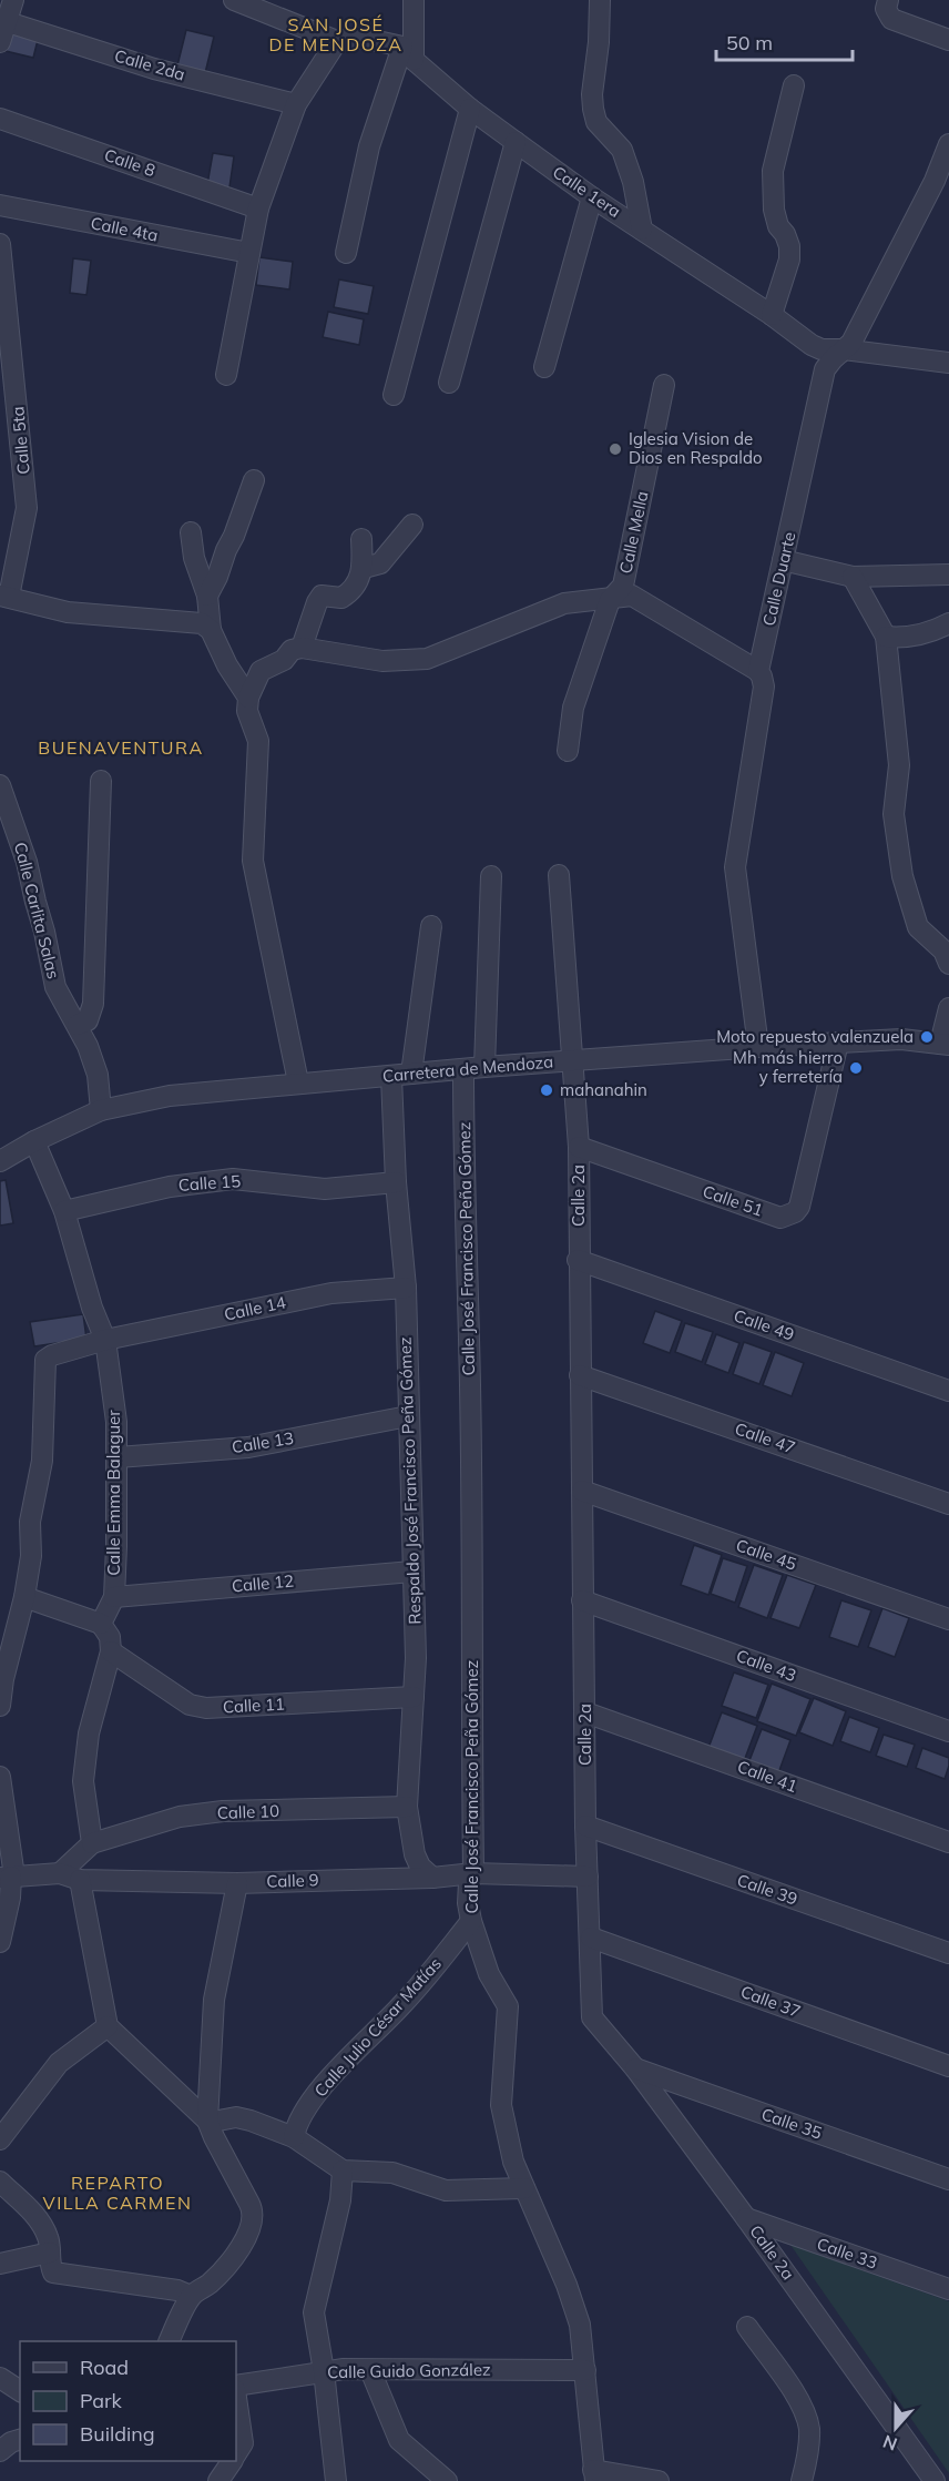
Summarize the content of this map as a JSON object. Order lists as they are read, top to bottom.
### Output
{
  "streets": {
    "street": [
      "Calle 2da",
      "Calle 8",
      "Calle 1era",
      "Calle 4ta",
      "Calle 5ta",
      "Calle Mella",
      "Calle Duarte",
      "Calle Carlita Salas",
      "Carretera de Mendoza",
      "Calle 15",
      "Calle 2a",
      "Calle 51",
      "Calle José Francisco Peña Gómez",
      "Calle 14",
      "Calle 49",
      "Calle 47",
      "Calle 13",
      "Respaldo José Francisco Peña Gómez",
      "Calle Emma Balaguer",
      "Calle 45",
      "Calle 12",
      "Calle 43",
      "Calle 11",
      "Calle 41",
      "Calle 10",
      "Calle 9",
      "Calle 39",
      "Calle 37",
      "Calle Julio César Matías",
      "Calle 35",
      "Calle 33",
      "Calle Guido González"
    ]
  },
  "crossings": [
    ["Calle 1era", "Calle Duarte"],
    ["Calle Duarte", "Carretera de Mendoza"],
    ["Calle Carlita Salas", "Carretera de Mendoza"],
    ["Carretera de Mendoza", "Calle 2a"],
    ["Carretera de Mendoza", "Calle 51"],
    ["Carretera de Mendoza", "Calle José Francisco Peña Gómez"],
    ["Carretera de Mendoza", "Respaldo José Francisco Peña Gómez"],
    ["Carretera de Mendoza", "Calle Emma Balaguer"],
    ["Calle 15", "Respaldo José Francisco Peña Gómez"],
    ["Calle 15", "Calle Emma Balaguer"],
    ["Calle 2a", "Calle 51"],
    ["Calle 2a", "Calle 49"],
    ["Calle 2a", "Calle 47"],
    ["Calle 2a", "Calle 45"],
    ["Calle 2a", "Calle 43"],
    ["Calle 2a", "Calle 41"],
    ["Calle 2a", "Calle 9"],
    ["Calle 2a", "Calle 39"],
    ["Calle 2a", "Calle 37"],
    ["Calle 2a", "Calle 35"],
    ["Calle 2a", "Calle 33"],
    ["Calle José Francisco Peña Gómez", "Calle 9"],
    ["Calle José Francisco Peña Gómez", "Calle Julio César Matías"],
    ["Calle José Francisco Peña Gómez", "Calle Guido González"],
    ["Calle 14", "Respaldo José Francisco Peña Gómez"],
    ["Calle 14", "Calle Emma Balaguer"],
    ["Calle 13", "Respaldo José Francisco Peña Gómez"],
    ["Calle 13", "Calle Emma Balaguer"],
    ["Respaldo José Francisco Peña Gómez", "Calle 12"],
    ["Respaldo José Francisco Peña Gómez", "Calle 11"],
    ["Respaldo José Francisco Peña Gómez", "Calle 10"],
    ["Respaldo José Francisco Peña Gómez", "Calle 9"],
    ["Calle Emma Balaguer", "Calle 12"]
  ],
  "districts": ["SAN JOSÉ DE MENDOZA", "BUENAVENTURA", "REPARTO VILLA CARMEN"],
  "places": [
    "Iglesia Vision de Dios en Respaldo",
    "Moto repuesto valenzuela",
    "Mh más hierro y ferretería",
    "mahanahin"
  ],
  "legend": ["Road", "Park", "Building"],
  "scale_bar": "50 m",
  "north": "bottom"
}
